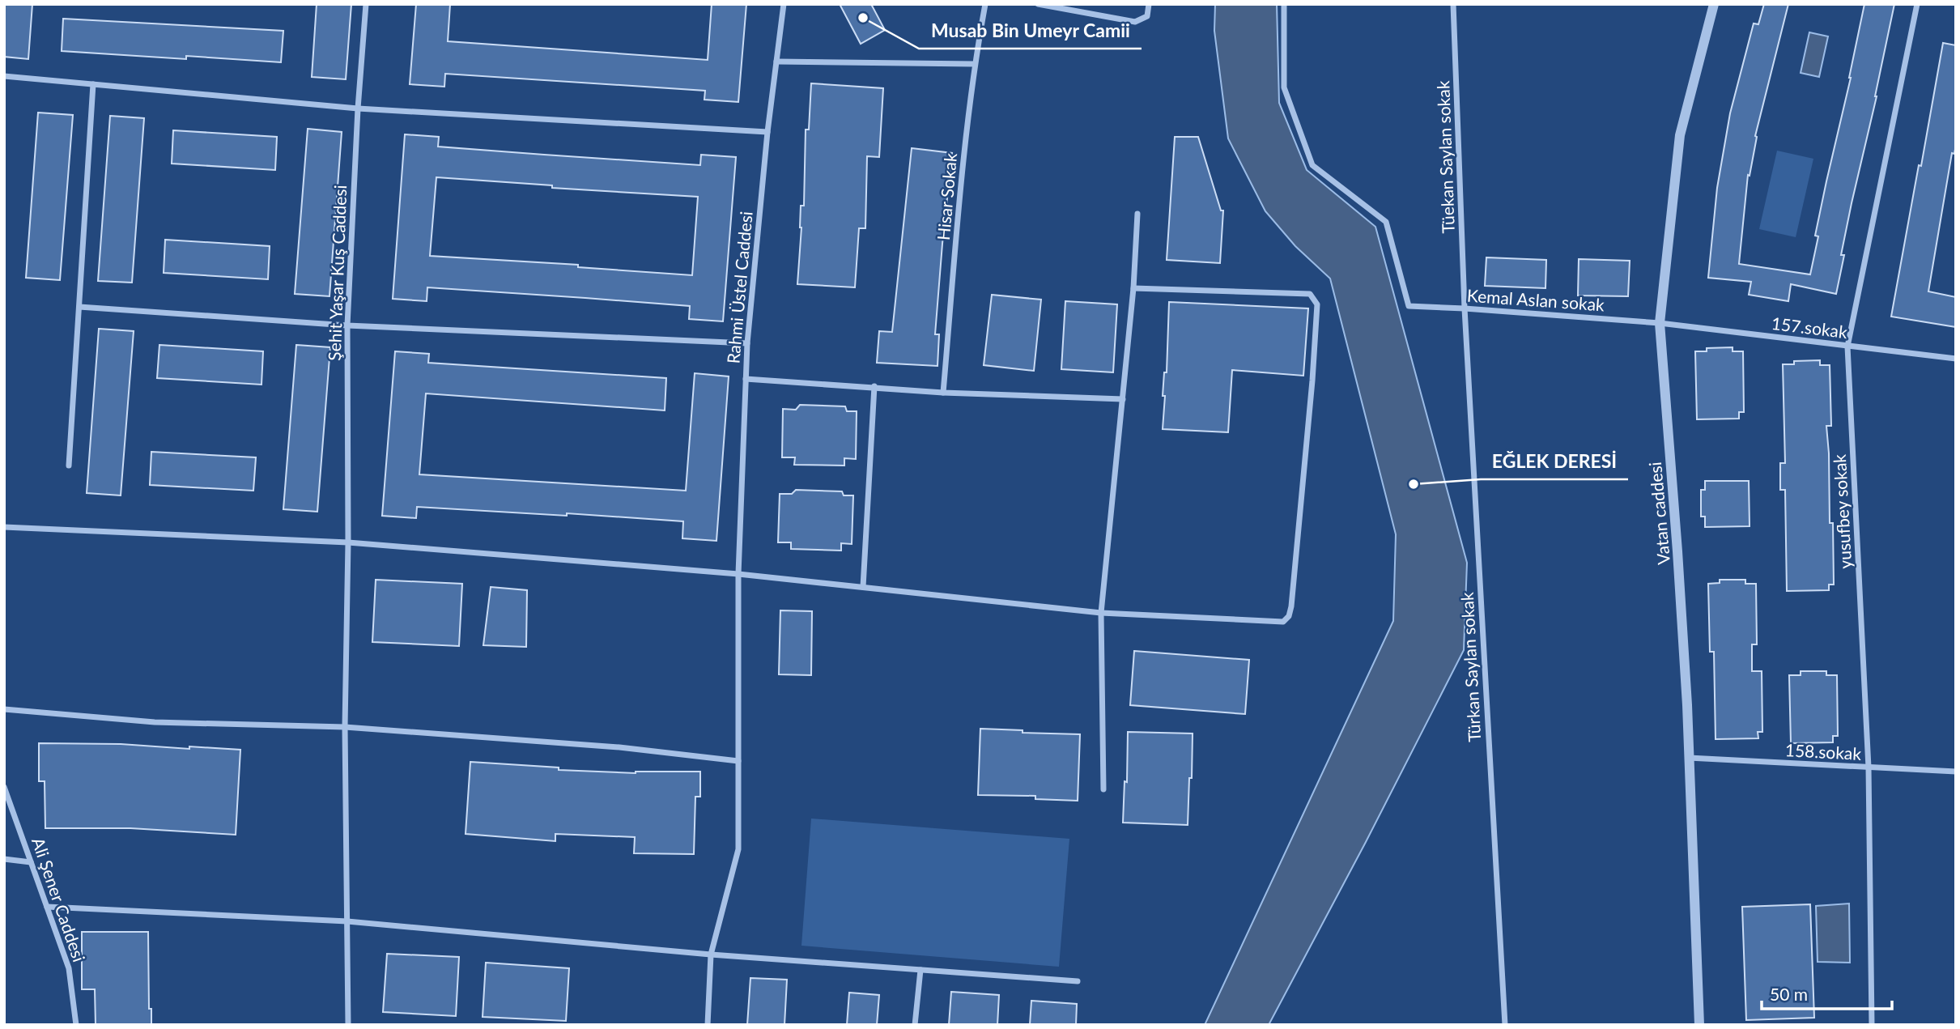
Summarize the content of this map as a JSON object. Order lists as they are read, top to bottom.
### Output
{
  "streets": {
    "street": [
      "Tüekan Saylan sokak",
      "Hisar Sokak",
      "Şehit Yaşar Kuş Caddesi",
      "Rahmi Üstel Caddesi",
      "Kemal Aslan sokak",
      "157.sokak",
      "yusufbey sokak",
      "Vatan caddesi",
      "Türkan Saylan sokak",
      "158.sokak",
      "Ali Şener Caddesi"
    ]
  },
  "crossings": [
    ["Tüekan Saylan sokak", "Kemal Aslan sokak"],
    ["Tüekan Saylan sokak", "Türkan Saylan sokak"],
    ["Kemal Aslan sokak", "157.sokak"],
    ["Kemal Aslan sokak", "Vatan caddesi"],
    ["Kemal Aslan sokak", "Türkan Saylan sokak"],
    ["157.sokak", "yusufbey sokak"],
    ["157.sokak", "Vatan caddesi"],
    ["yusufbey sokak", "158.sokak"],
    ["Vatan caddesi", "158.sokak"]
  ],
  "places": ["Musab Bin Umeyr Camii", "EĞLEK DERESİ"],
  "scale_bar": "50 m"
}
